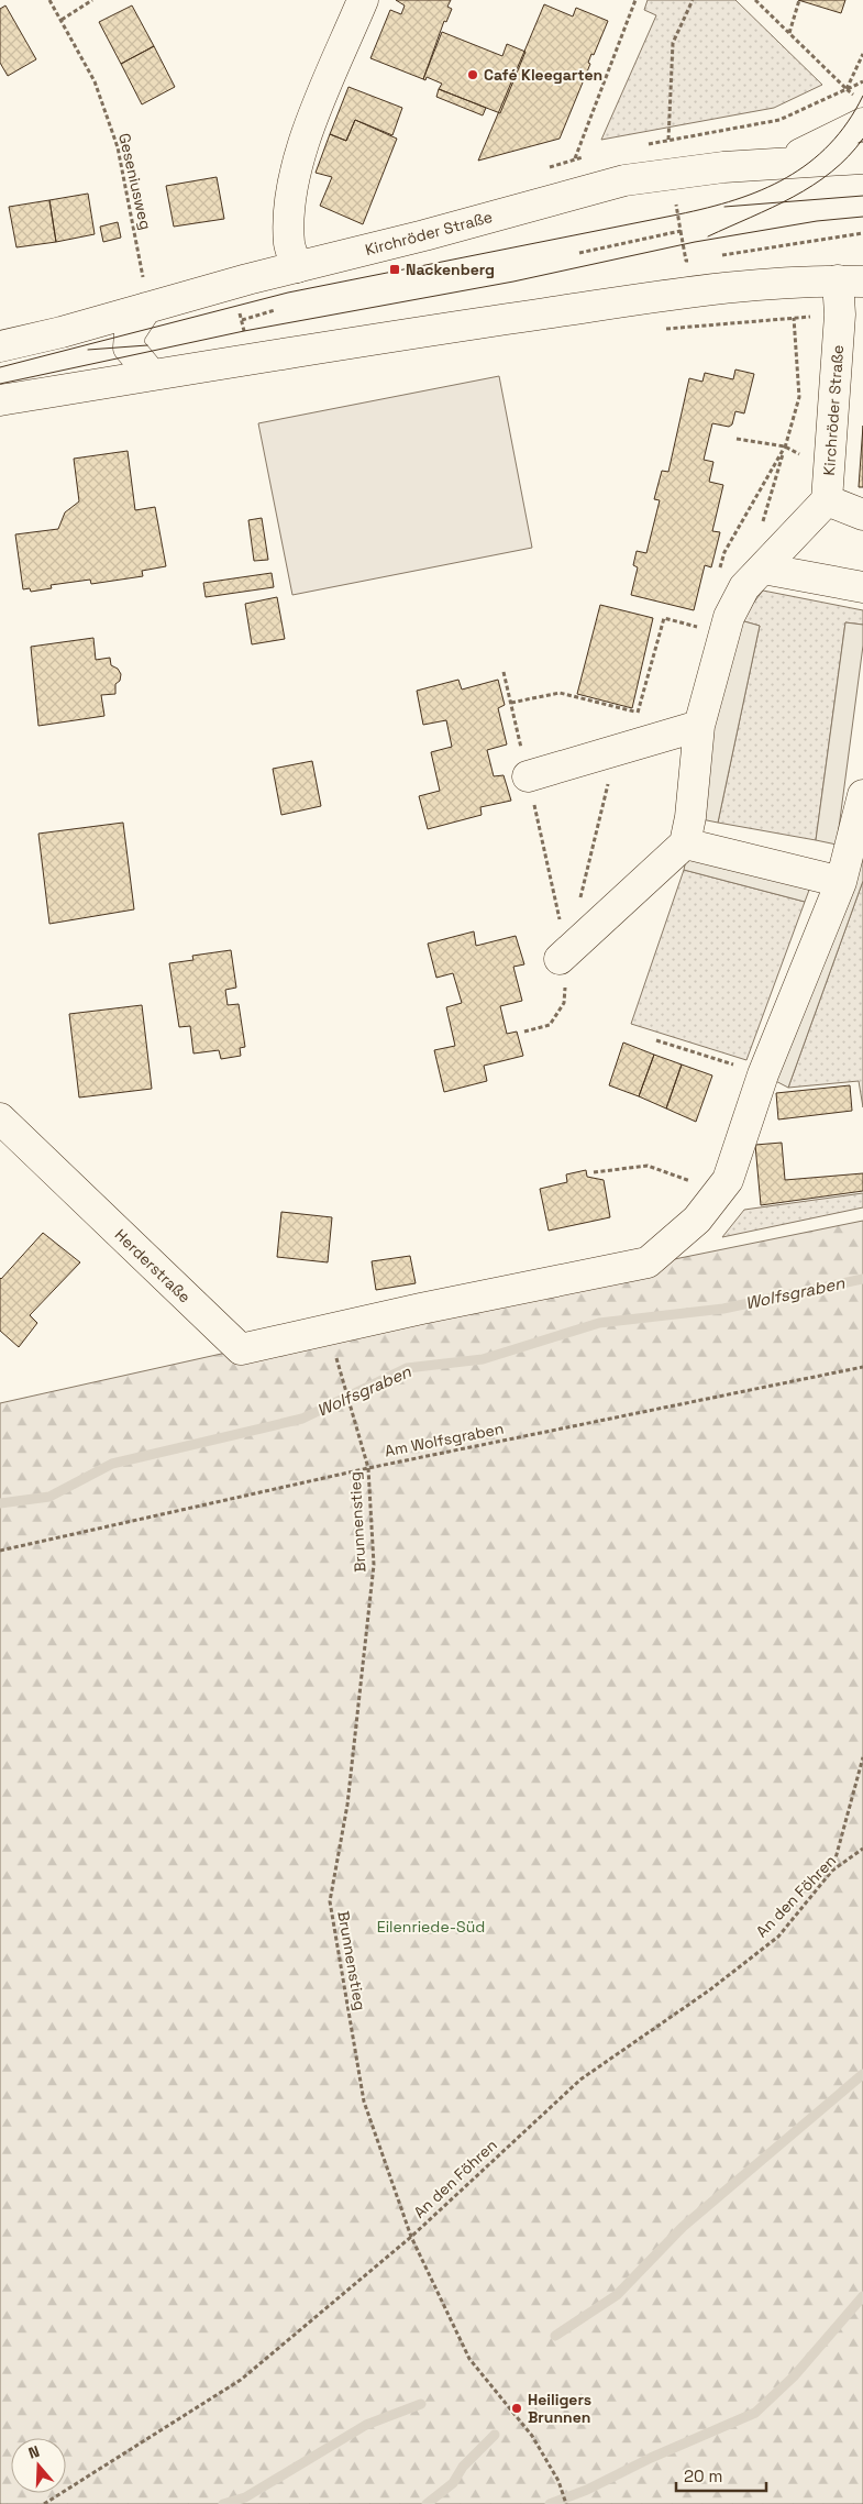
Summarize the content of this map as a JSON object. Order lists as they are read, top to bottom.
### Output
{
  "streets": {
    "main road": ["Kirchröder Straße", "Herderstraße"],
    "path": [
      "Geseniusweg",
      "Am Wolfsgraben",
      "Brunnenstieg",
      "An den Föhren"
    ]
  },
  "crossings": [
    ["Geseniusweg", "Kirchröder Straße"],
    ["Am Wolfsgraben", "Brunnenstieg"],
    ["Brunnenstieg", "An den Föhren"]
  ],
  "water": ["Wolfsgraben"],
  "parks": ["Eilenriede-Süd"],
  "places": {
    "other": ["Café Kleegarten", "Heiligers Brunnen"],
    "transit": ["Nackenberg"]
  },
  "scale_bar": "20 m",
  "north": "top"
}
